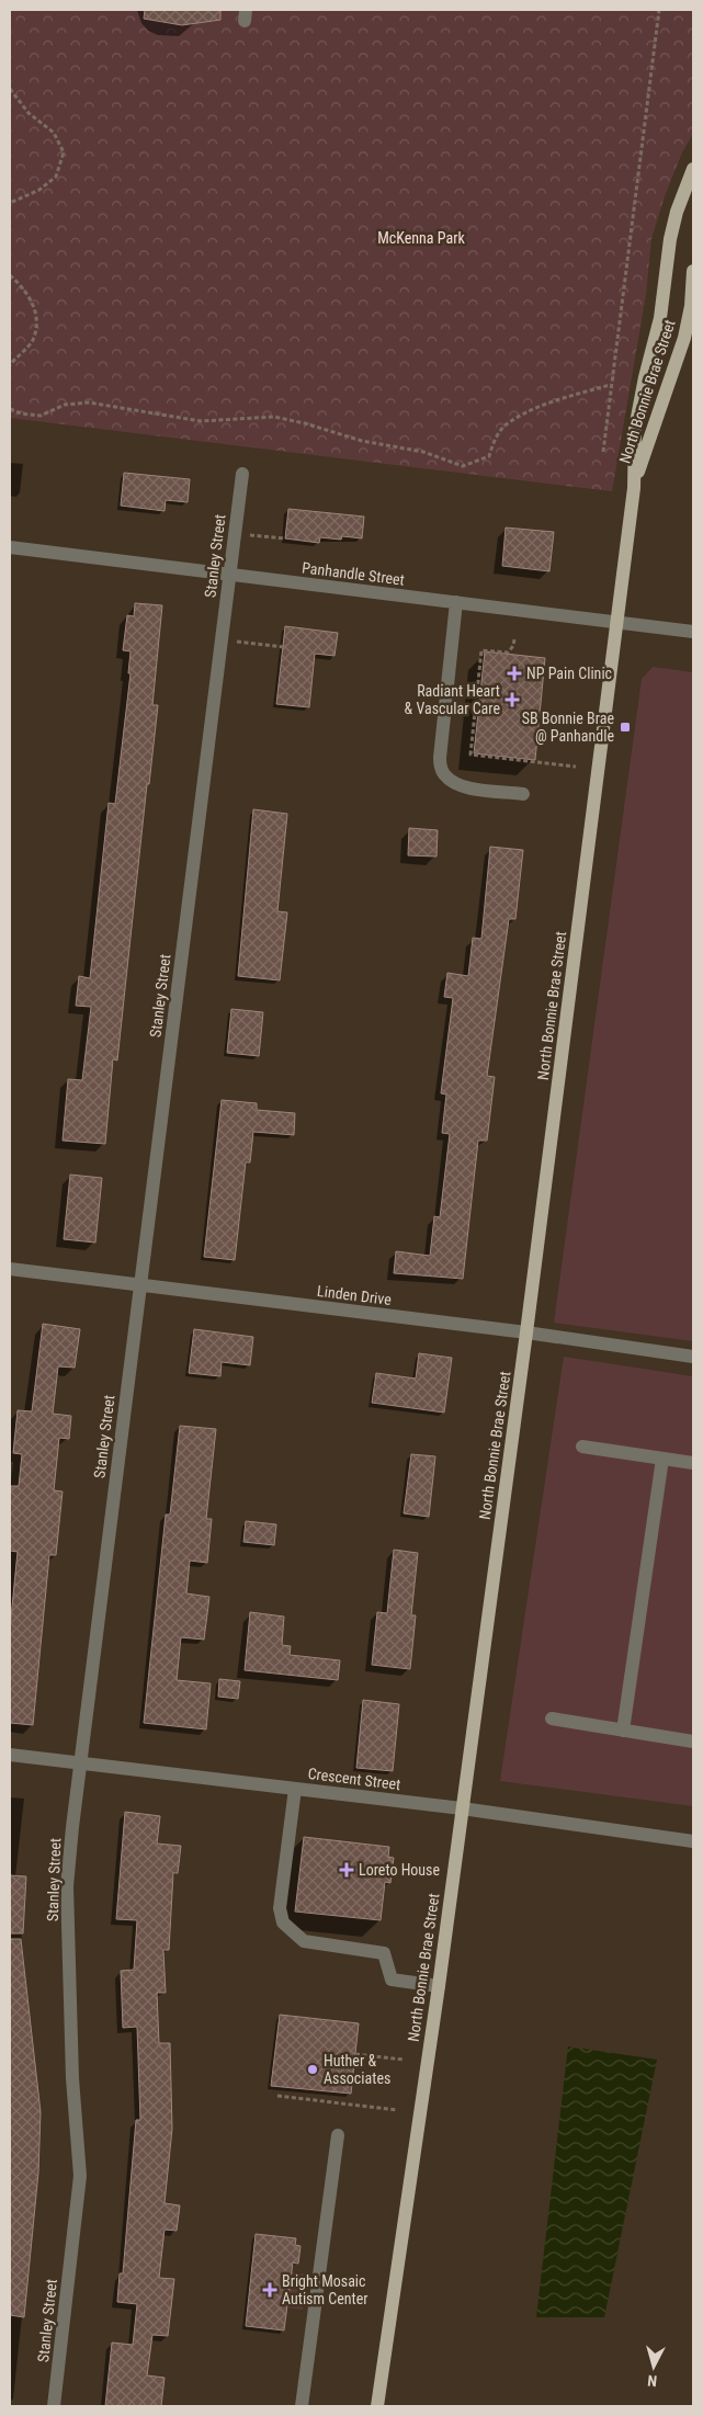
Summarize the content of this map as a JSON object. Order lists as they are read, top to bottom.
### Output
{
  "streets": {
    "main road": ["North Bonnie Brae Street"],
    "street": [
      "Stanley Street",
      "Panhandle Street",
      "Linden Drive",
      "Crescent Street"
    ]
  },
  "crossings": [
    ["North Bonnie Brae Street", "Panhandle Street"],
    ["North Bonnie Brae Street", "Linden Drive"],
    ["North Bonnie Brae Street", "Crescent Street"],
    ["Stanley Street", "Panhandle Street"],
    ["Stanley Street", "Linden Drive"],
    ["Stanley Street", "Crescent Street"]
  ],
  "parks": ["McKenna Park"],
  "places": {
    "health": [
      "NP Pain Clinic",
      "Radiant Heart & Vascular Care",
      "Loreto House",
      "Bright Mosaic Autism Center"
    ],
    "transit": ["SB Bonnie Brae @ Panhandle"],
    "other": ["Huther & Associates"]
  },
  "north": "bottom"
}
